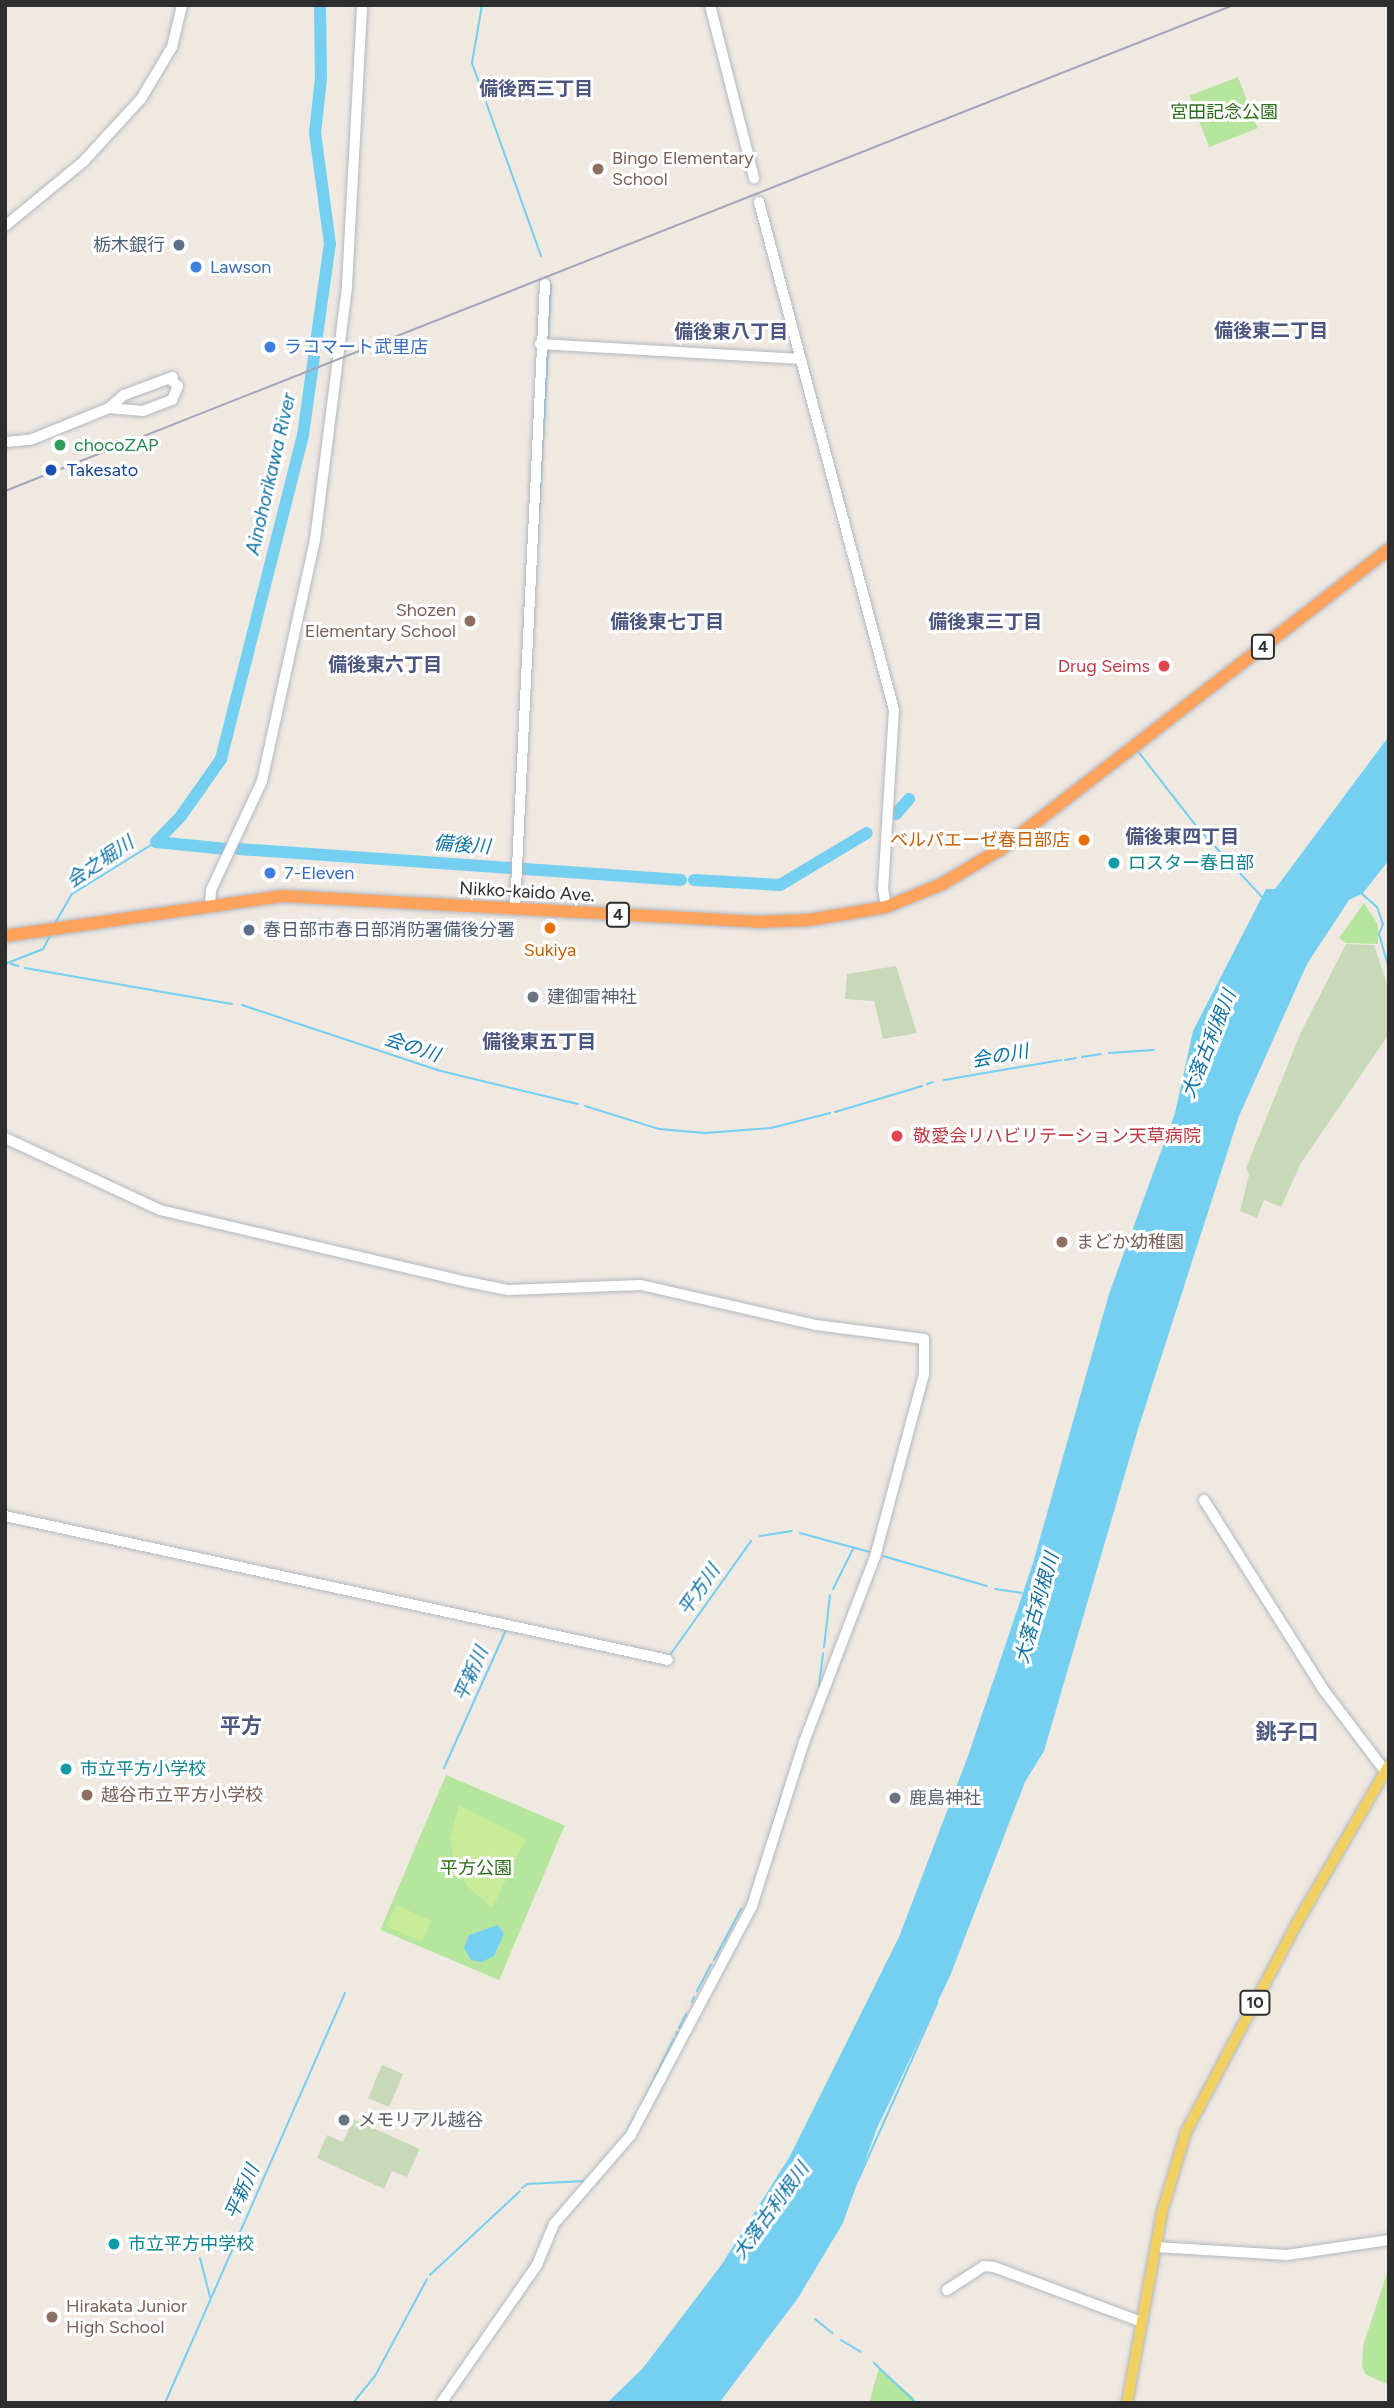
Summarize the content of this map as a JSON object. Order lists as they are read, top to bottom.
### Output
{
  "streets": {
    "highway": ["4", "Nikko-kaido Ave."],
    "main road": ["10"]
  },
  "districts": [
    "備後西三丁目",
    "備後東二丁目",
    "備後東八丁目",
    "備後東七丁目",
    "備後東三丁目",
    "備後東六丁目",
    "備後東四丁目",
    "備後東五丁目",
    "平方",
    "銚子口"
  ],
  "water": [
    "Ainohorikawa River",
    "備後川",
    "会之堀川",
    "大落古利根川",
    "会の川",
    "平方川",
    "平新川"
  ],
  "parks": ["宮田記念公園", "平方公園"],
  "places": [
    "Bingo Elementary School",
    "栃木銀行",
    "Lawson",
    "ラコマート武里店",
    "chocoZAP",
    "Takesato",
    "Shozen Elementary School",
    "Drug Seims",
    "ベルパエーゼ春日部店",
    "ロスター春日部",
    "7-Eleven",
    "Sukiya",
    "春日部市春日部消防署備後分署",
    "建御雷神社",
    "敬愛会リハビリテーション天草病院",
    "まどか幼稚園",
    "市立平方小学校",
    "越谷市立平方小学校",
    "鹿島神社",
    "メモリアル越谷",
    "市立平方中学校",
    "Hirakata Junior High School"
  ]
}
